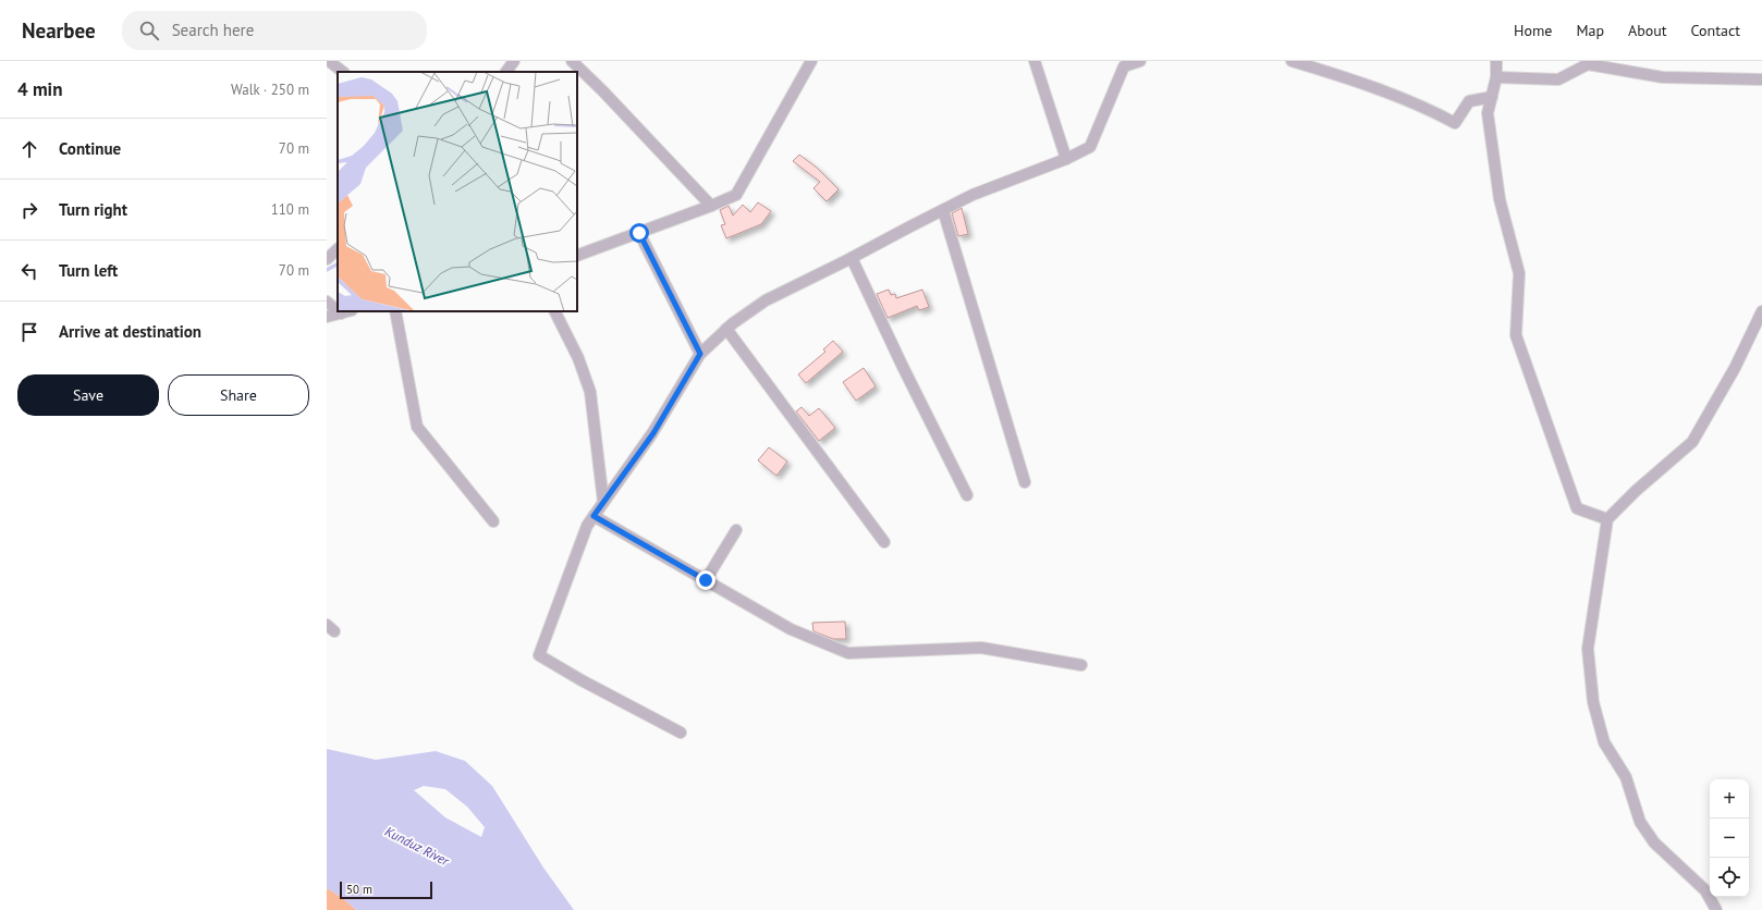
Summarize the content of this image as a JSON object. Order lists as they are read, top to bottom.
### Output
{
  "water": ["Kunduz River"],
  "scale_bar": "50 m",
  "page": {
    "header": "Nearbee",
    "search": "Search here",
    "nav": [
      "Home",
      "Map",
      "About",
      "Contact"
    ],
    "heading": ["4 min", "Walk · 250 m"],
    "list": [
      ["Continue", "70 m"],
      ["Turn right", "110 m"],
      ["Turn left", "70 m"],
      "Arrive at destination"
    ],
    "buttons": ["Save", "Share"],
    "map_buttons": ["+", "−"],
    "scale": "50 m"
  }
}
